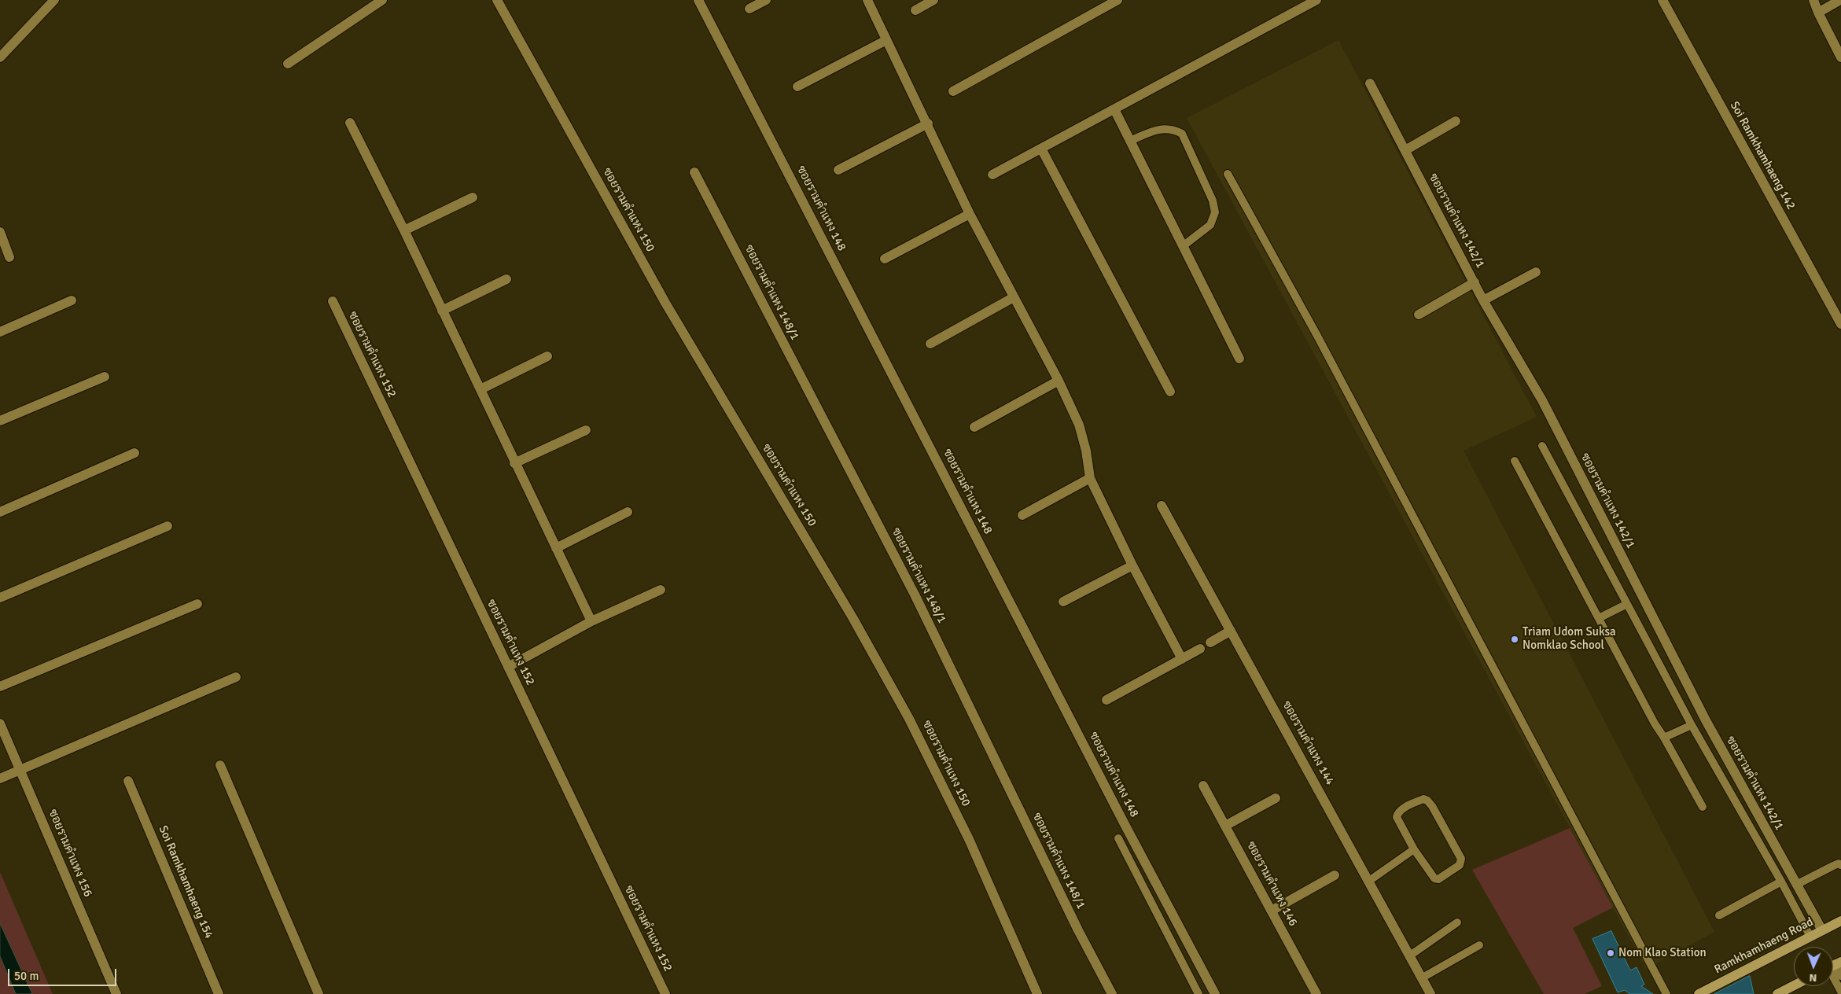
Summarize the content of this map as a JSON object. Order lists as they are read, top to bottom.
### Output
{
  "streets": {
    "main road": ["Ramkhamhaeng Road"],
    "street": [
      "Soi Ramkhamhaeng 142",
      "ซอยรามคำแหง 148",
      "ซอยรามคำแหง 150",
      "ซอยรามคำแหง 142/1",
      "ซอยรามคำแหง 148/1",
      "ซอยรามคำแหง 152",
      "ซอยรามคำแหง 144",
      "ซอยรามคำแหง 156",
      "Soi Ramkhamhaeng 154",
      "ซอยรามคำแหง 146"
    ]
  },
  "crossings": [
    ["ซอยรามคำแหง 142/1", "Ramkhamhaeng Road"]
  ],
  "places": ["Triam Udom Suksa Nomklao School", "Nom Klao Station"],
  "scale_bar": "50 m",
  "north": "bottom"
}
